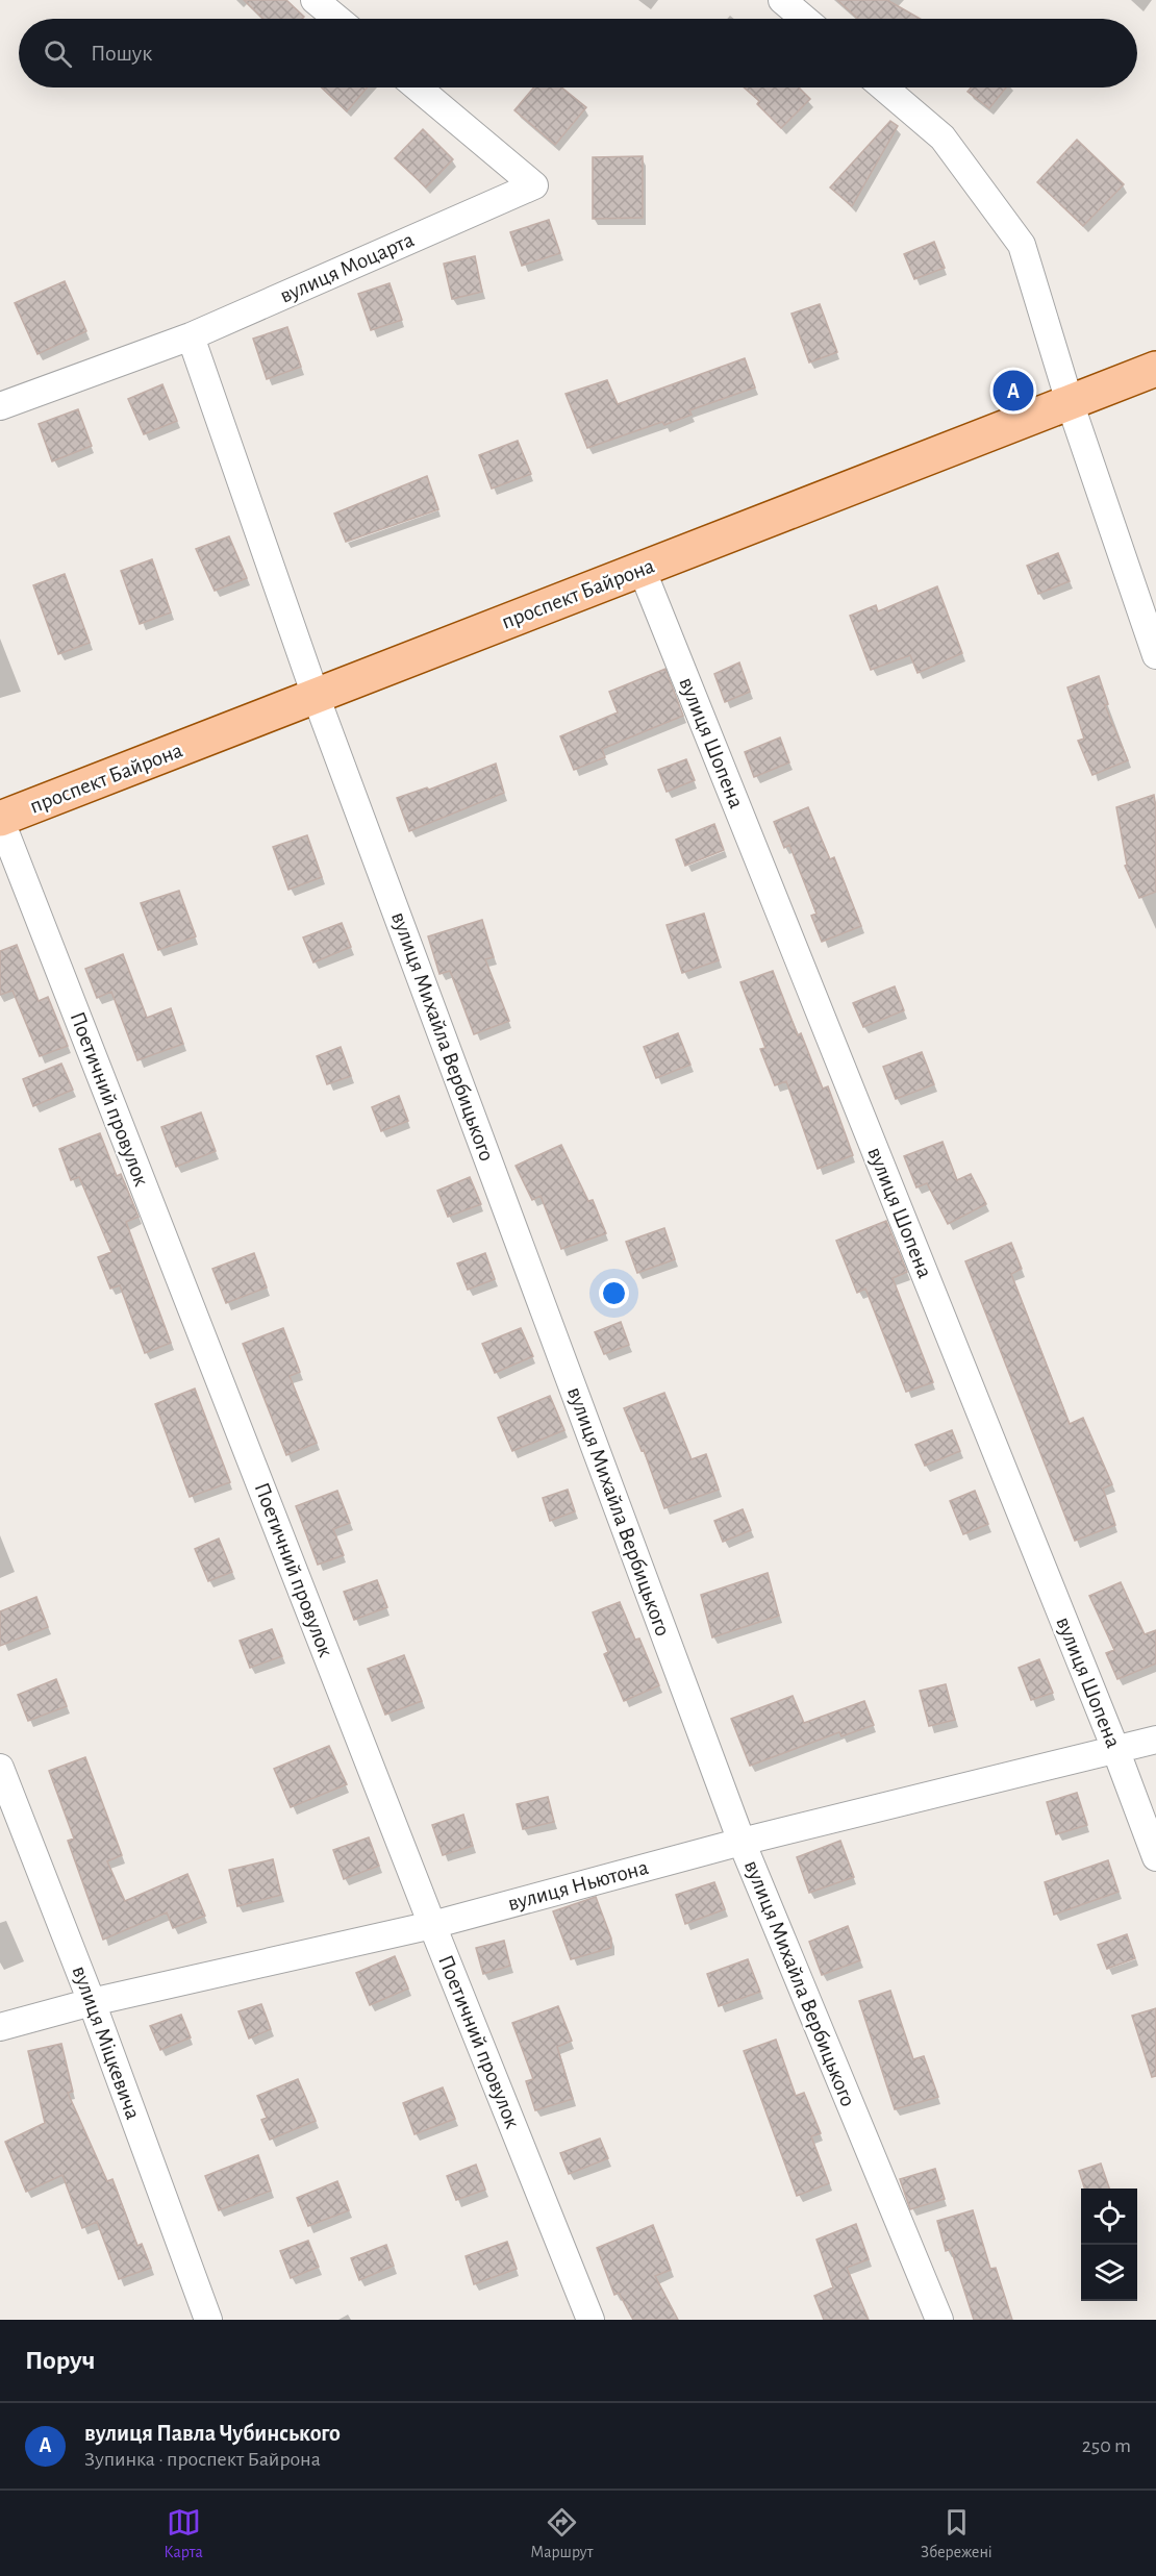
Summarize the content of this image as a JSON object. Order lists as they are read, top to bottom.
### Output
{
  "streets": {
    "main road": ["проспект Байрона"],
    "street": [
      "вулиця Моцарта",
      "вулиця Шопена",
      "вулиця Михайла Вербицького",
      "Поетичний провулок",
      "вулиця Ньютона",
      "вулиця Міцкевича"
    ]
  },
  "crossings": [
    ["вулиця Моцарта", "вулиця Михайла Вербицького"],
    ["проспект Байрона", "вулиця Шопена"],
    ["проспект Байрона", "вулиця Михайла Вербицького"],
    ["проспект Байрона", "Поетичний провулок"],
    ["вулиця Шопена", "вулиця Ньютона"],
    ["вулиця Михайла Вербицького", "вулиця Ньютона"],
    ["Поетичний провулок", "вулиця Ньютона"],
    ["вулиця Ньютона", "вулиця Міцкевича"]
  ],
  "page": {
    "search": "Пошук",
    "pins": "A",
    "heading": "Поруч",
    "list": [
      {
        "mark": "A",
        "name": "вулиця Павла Чубинського",
        "note": "Зупинка · проспект Байрона",
        "value": "250 m"
      }
    ],
    "nav": ["Карта", "Маршрут", "Збережені"]
  }
}
